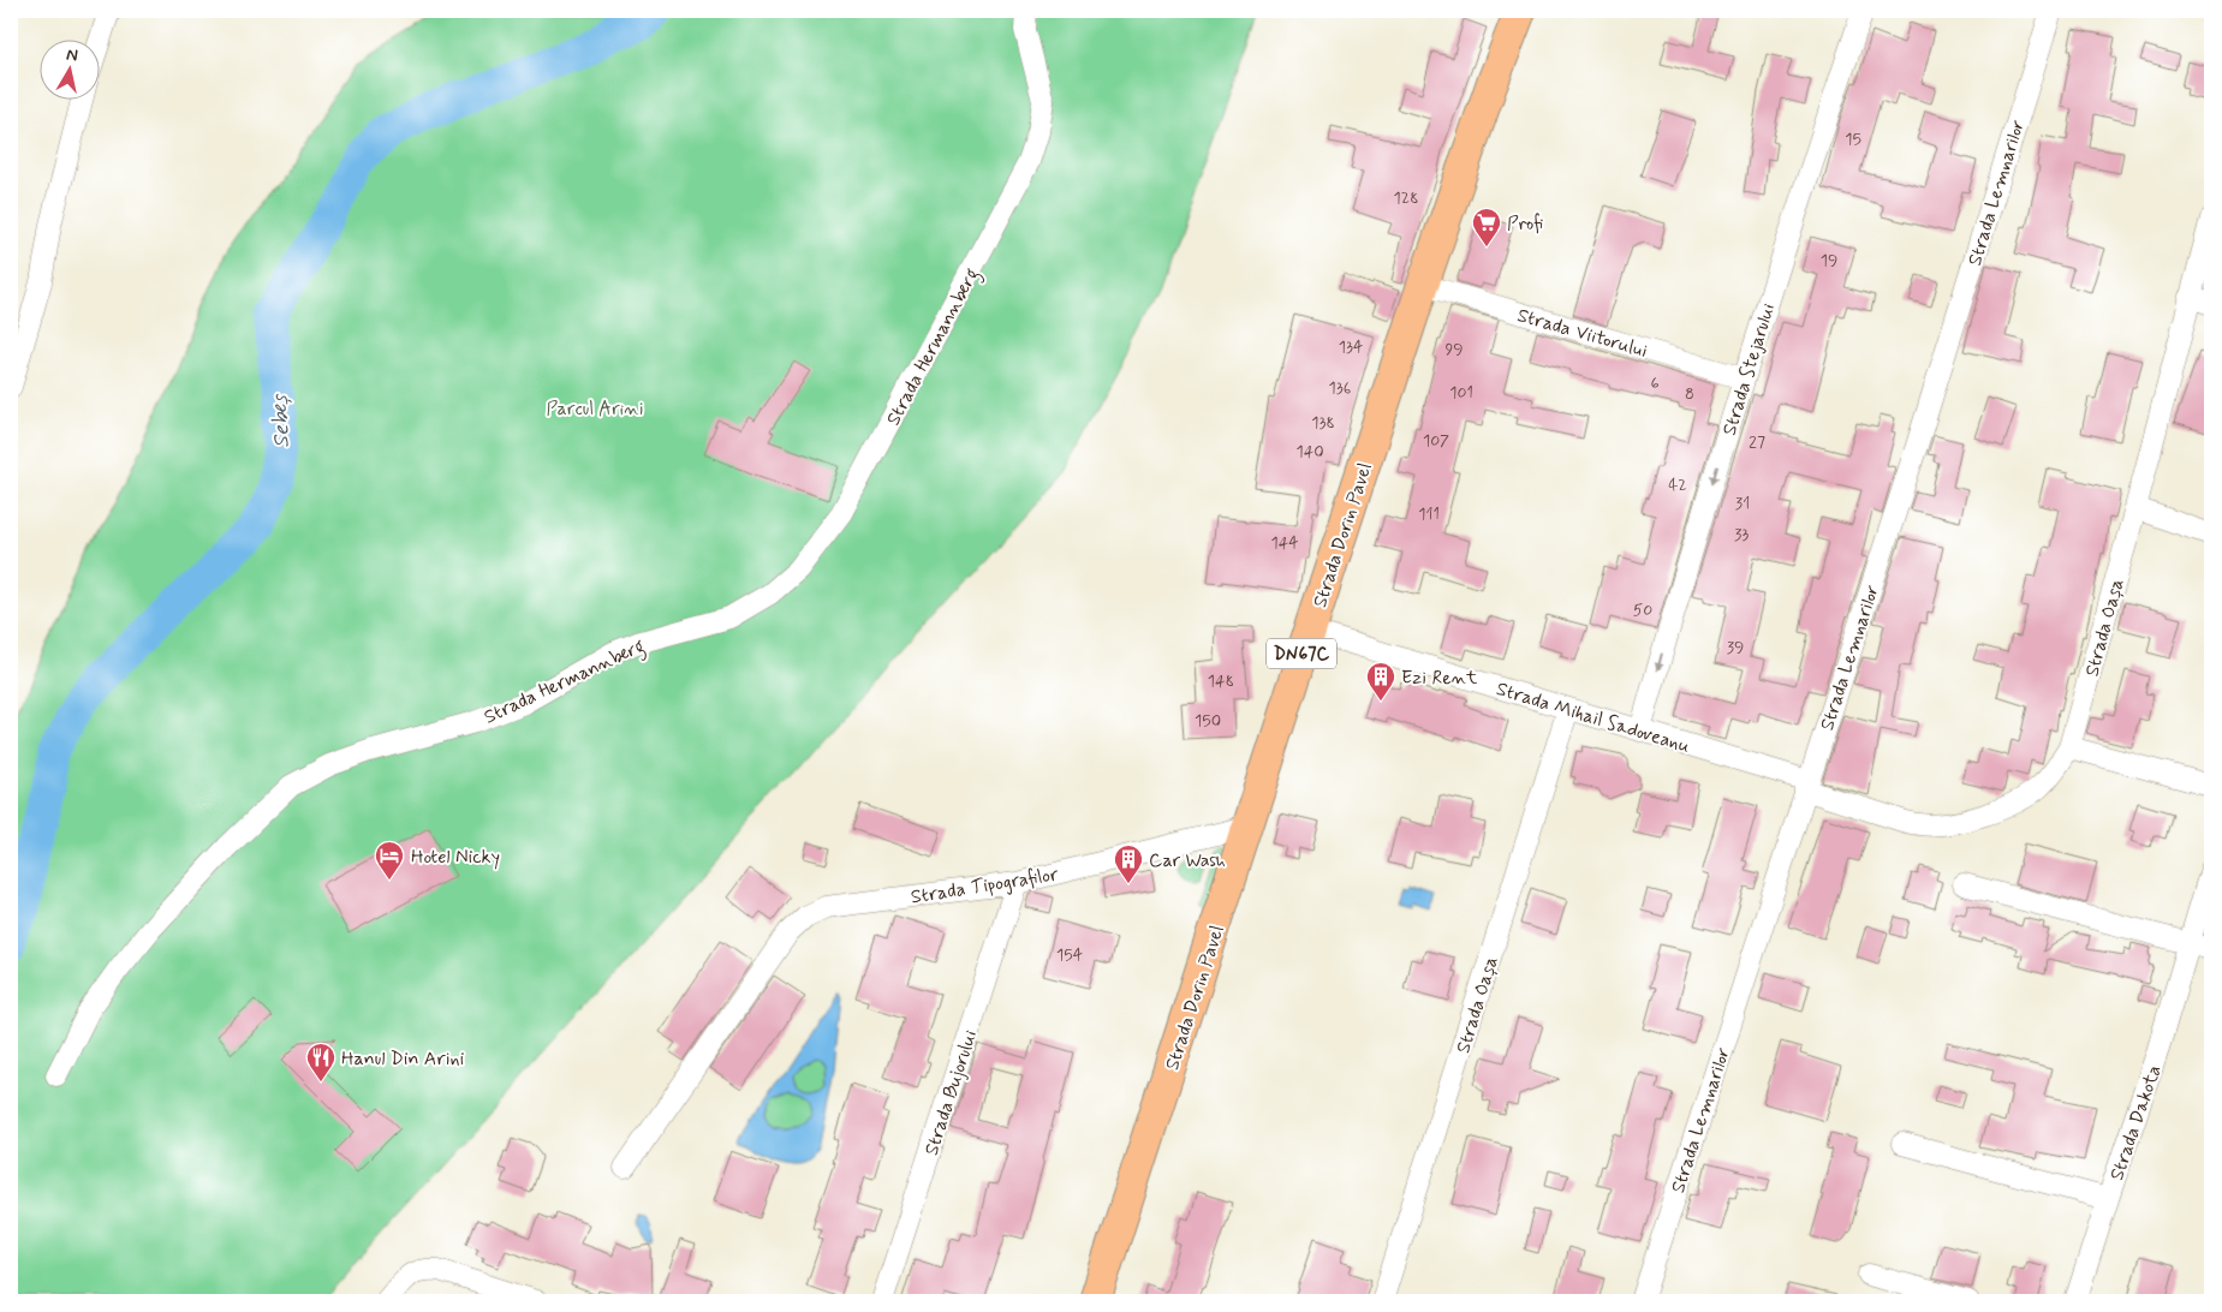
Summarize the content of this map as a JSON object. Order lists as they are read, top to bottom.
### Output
{
  "streets": {
    "main road": ["Strada Dorin Pavel", "DN67C"],
    "street": [
      "Strada Lemnarilor",
      "Strada Viitorului",
      "Strada Hermannberg",
      "Strada Stejarului",
      "Strada Oașa",
      "Strada Mihail Sadoveanu",
      "Strada Tipografilor",
      "Strada Bujorului",
      "Strada Dakota"
    ]
  },
  "crossings": [
    ["Strada Lemnarilor", "Strada Oașa"],
    ["Strada Lemnarilor", "Strada Mihail Sadoveanu"],
    ["Strada Viitorului", "Strada Stejarului"],
    ["Strada Viitorului", "Strada Dorin Pavel"],
    ["Strada Stejarului", "Strada Mihail Sadoveanu"],
    ["Strada Dorin Pavel", "Strada Mihail Sadoveanu"],
    ["Strada Dorin Pavel", "Strada Tipografilor"],
    ["Strada Oașa", "Strada Mihail Sadoveanu"],
    ["Strada Tipografilor", "Strada Bujorului"]
  ],
  "one_way": ["Strada Stejarului"],
  "water": ["Sebeș"],
  "parks": ["Parcul Arini"],
  "places": {
    "supermarket": ["Profi"],
    "building": ["Ezi Rent", "Car Wash"],
    "hotel": ["Hotel Nicky"],
    "restaurant": ["Hanul Din Arini"]
  },
  "house_numbers": [
    "15",
    "128",
    "19",
    "134",
    "99",
    "6",
    "136",
    "101",
    "8",
    "138",
    "107",
    "27",
    "140",
    "42",
    "31",
    "111",
    "33",
    "144",
    "50",
    "39",
    "148",
    "150",
    "154"
  ],
  "north": "top"
}
